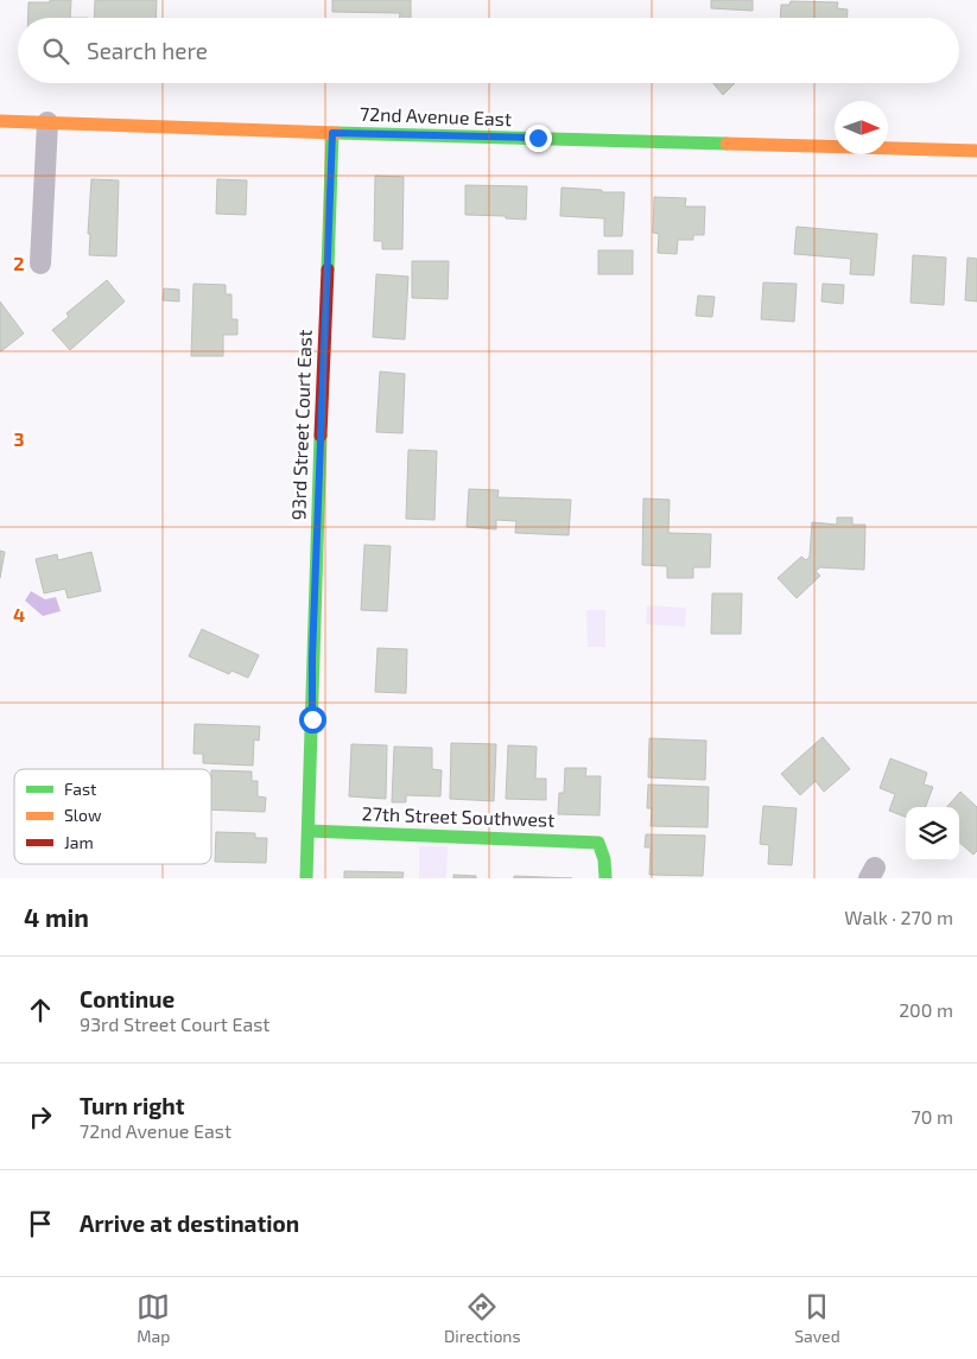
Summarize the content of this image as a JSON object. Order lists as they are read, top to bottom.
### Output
{
  "streets": {
    "street": ["72nd Avenue East", "93rd Street Court East", "27th Street Southwest"]
  },
  "crossings": [
    ["72nd Avenue East", "93rd Street Court East"],
    ["93rd Street Court East", "27th Street Southwest"]
  ],
  "legend": ["Fast", "Slow", "Jam"],
  "north": "right",
  "page": {
    "search": "Search here",
    "heading": ["4 min", "Walk · 270 m"],
    "list": [
      ["Continue", "93rd Street Court East", "200 m"],
      ["Turn right", "72nd Avenue East", "70 m"],
      "Arrive at destination"
    ],
    "nav": ["Map", "Directions", "Saved"]
  },
  "grid": {
    "rows": ["2", "3", "4"]
  }
}
